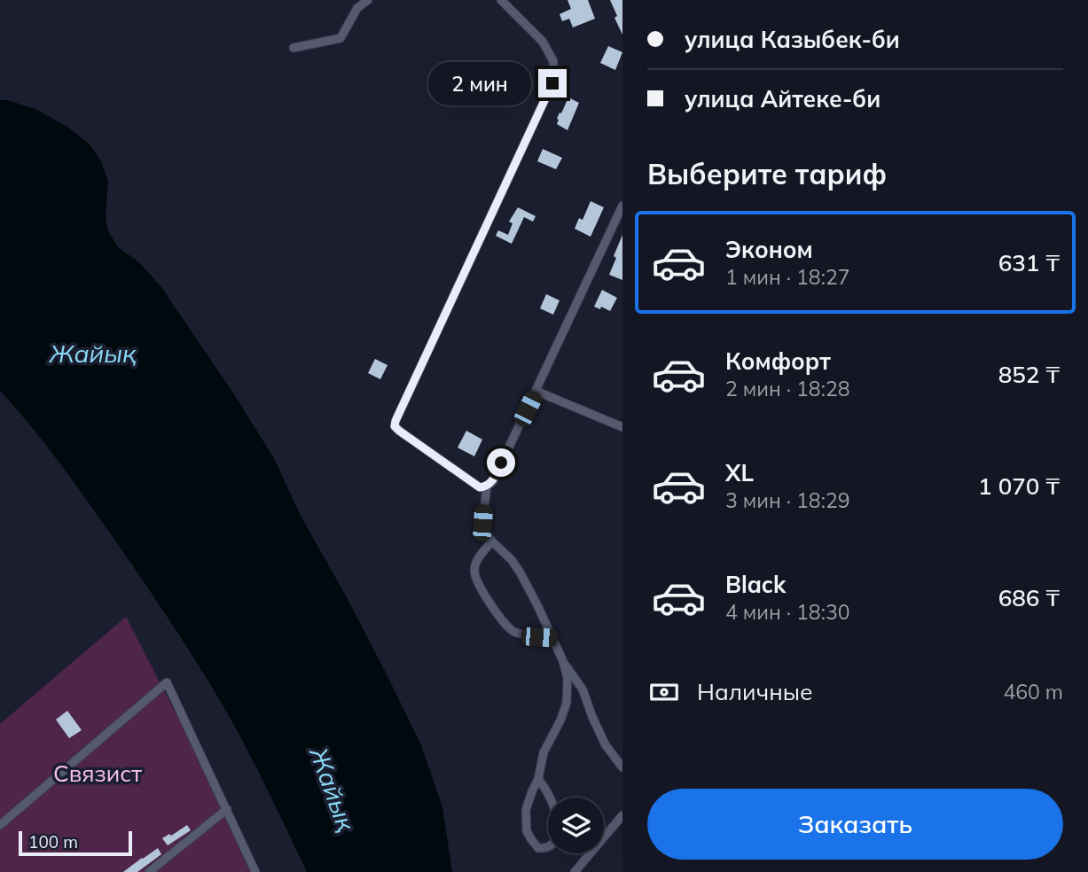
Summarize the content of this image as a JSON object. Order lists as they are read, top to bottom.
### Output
{
  "water": ["Жайық"],
  "parks": ["Связист"],
  "scale_bar": "100 m",
  "page": {
    "banner": ["улица Казыбек-би", "улица Айтеке-би"],
    "bubble": "2 мин",
    "heading": "Выберите тариф",
    "list": [
      {
        "name": "Эконом",
        "note": "1 мин · 18:27",
        "value": "631 ₸"
      },
      {
        "name": "Комфорт",
        "note": "2 мин · 18:28",
        "value": "852 ₸"
      },
      {
        "name": "XL",
        "note": "3 мин · 18:29",
        "value": "1 070 ₸"
      },
      {
        "name": "Black",
        "note": "4 мин · 18:30",
        "value": "686 ₸"
      }
    ],
    "pay": ["Наличные", "460 m"],
    "buttons": "Заказать",
    "scale": "100 m"
  }
}
